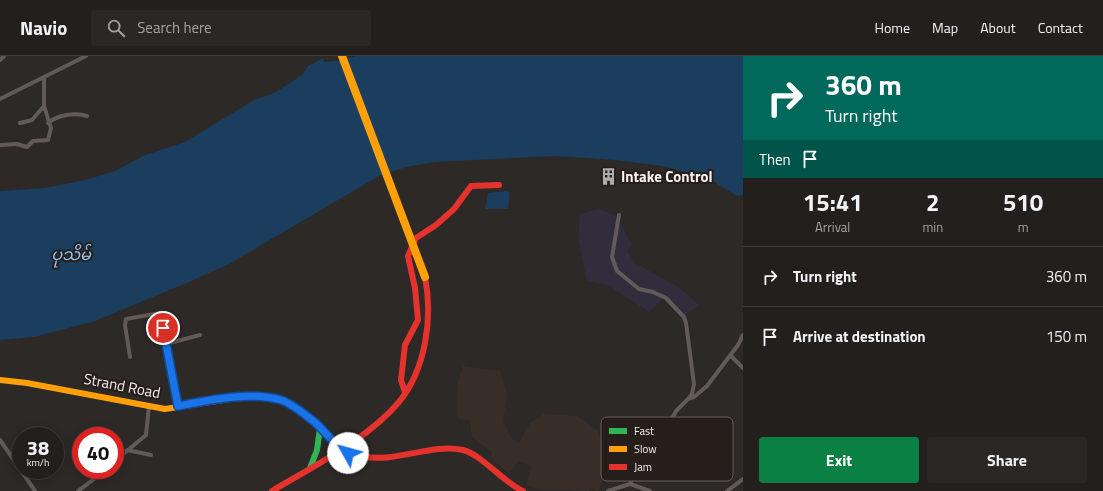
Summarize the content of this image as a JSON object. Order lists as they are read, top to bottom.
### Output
{
  "streets": {
    "main road": ["Strand Road"]
  },
  "water": ["ပုသိမ်"],
  "places": {
    "building": ["Intake Control"]
  },
  "legend": ["Fast", "Slow", "Jam"],
  "page": {
    "header": "Navio",
    "search": "Search here",
    "nav": [
      "Home",
      "Map",
      "About",
      "Contact"
    ],
    "turn": ["360 m", "Turn right"],
    "then": "Then",
    "eta": [
      "15:41",
      "Arrival",
      "2",
      "min",
      "510",
      "m"
    ],
    "list": [
      {
        "name": "Turn right",
        "value": "360 m"
      },
      {
        "name": "Arrive at destination",
        "value": "150 m"
      }
    ],
    "speed": "38 km/h",
    "limit": "40",
    "buttons": ["Exit", "Share"]
  }
}
